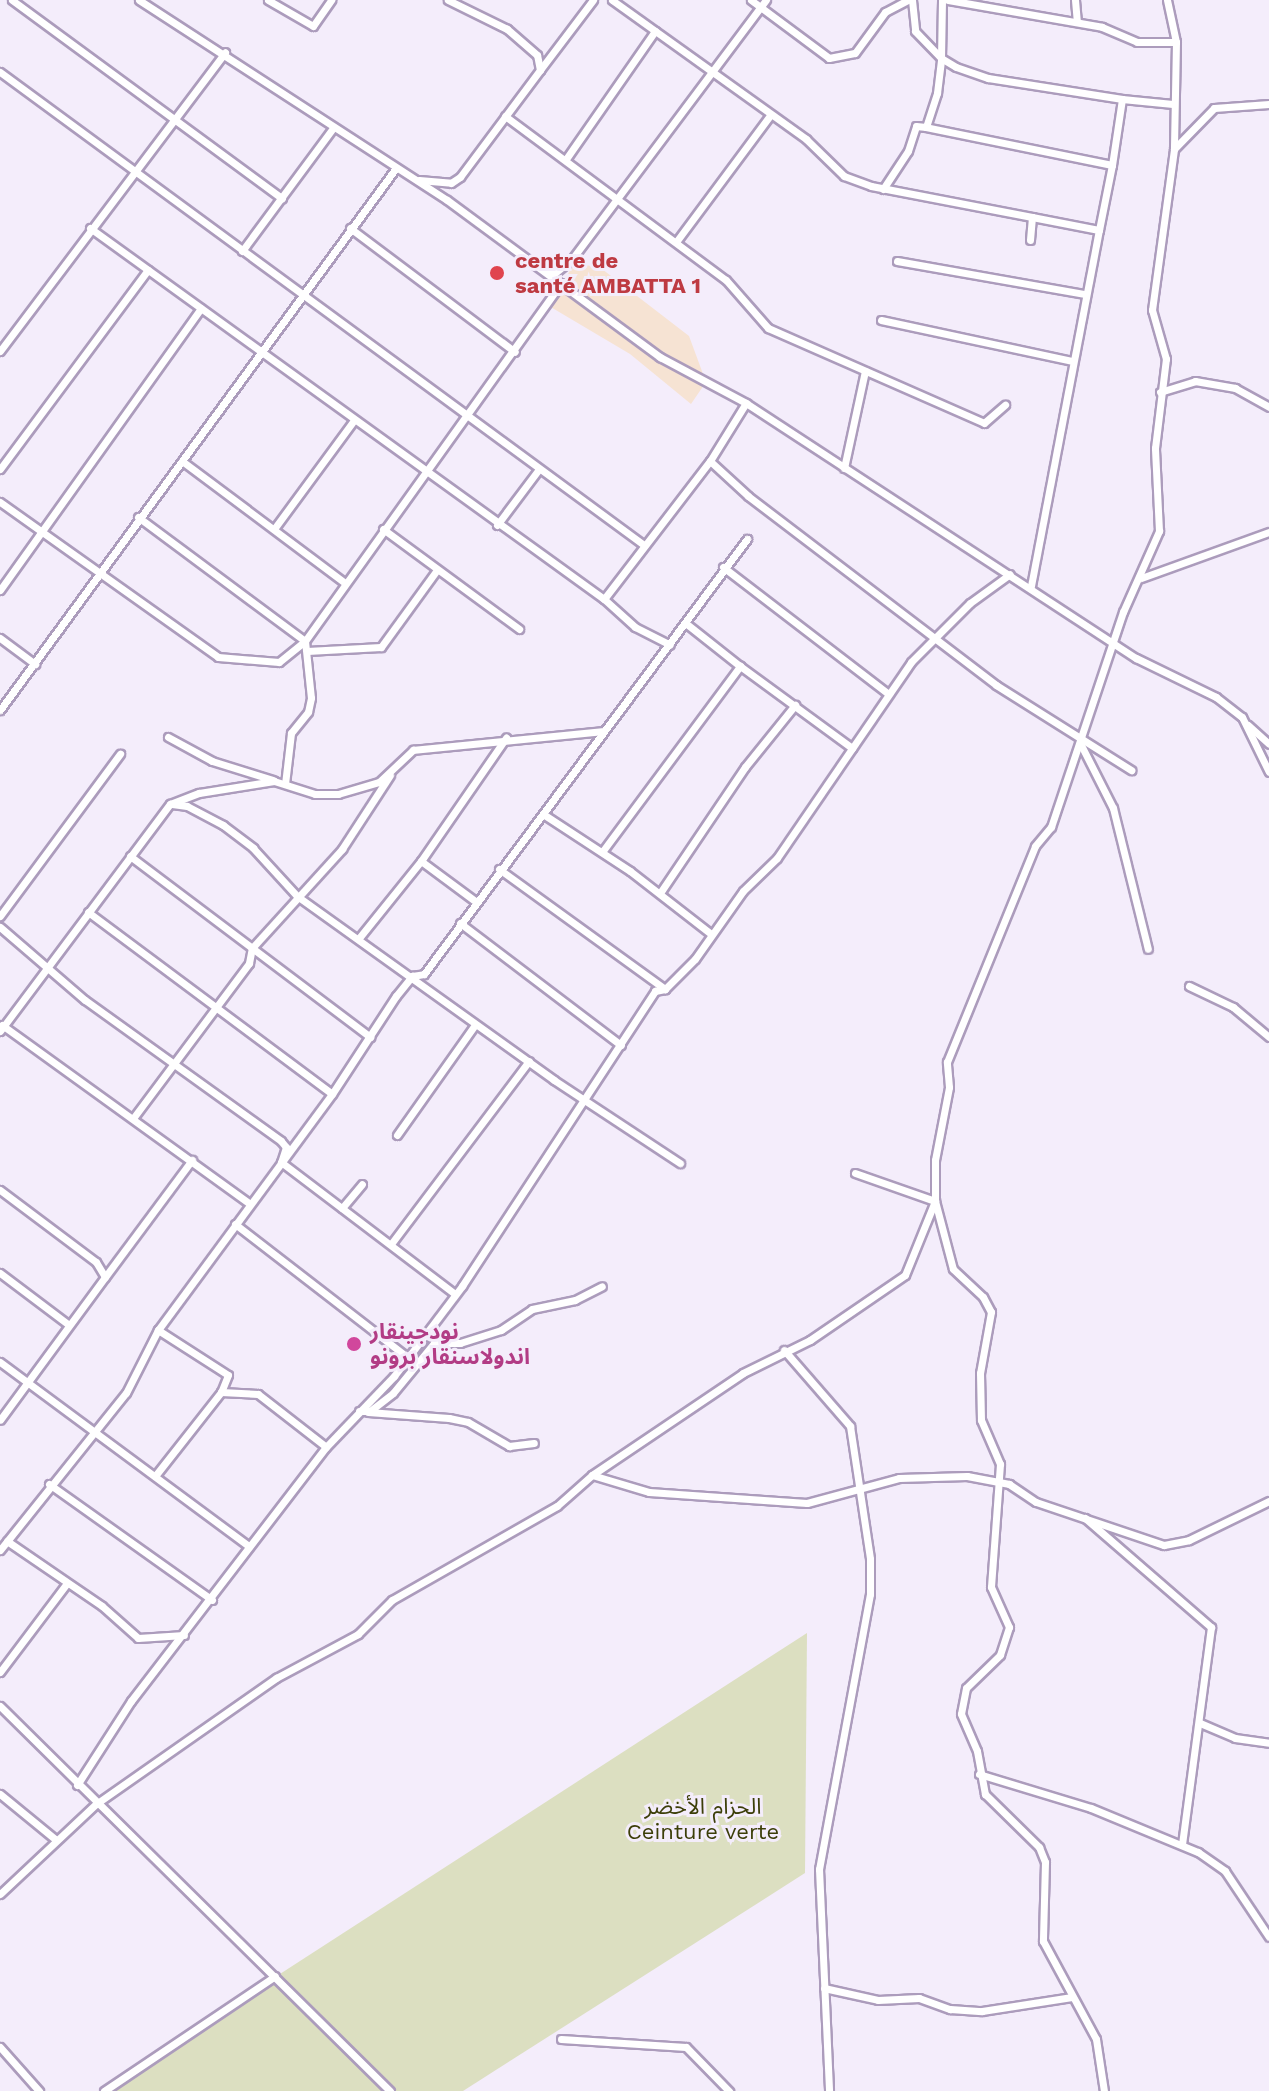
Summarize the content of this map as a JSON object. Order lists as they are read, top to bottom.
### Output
{
  "parks": ["الحزام الأخضر Ceinture verte"],
  "places": ["centre de santé AMBATTA 1", "نودجينقار اندولاسنقار برونو"]
}
